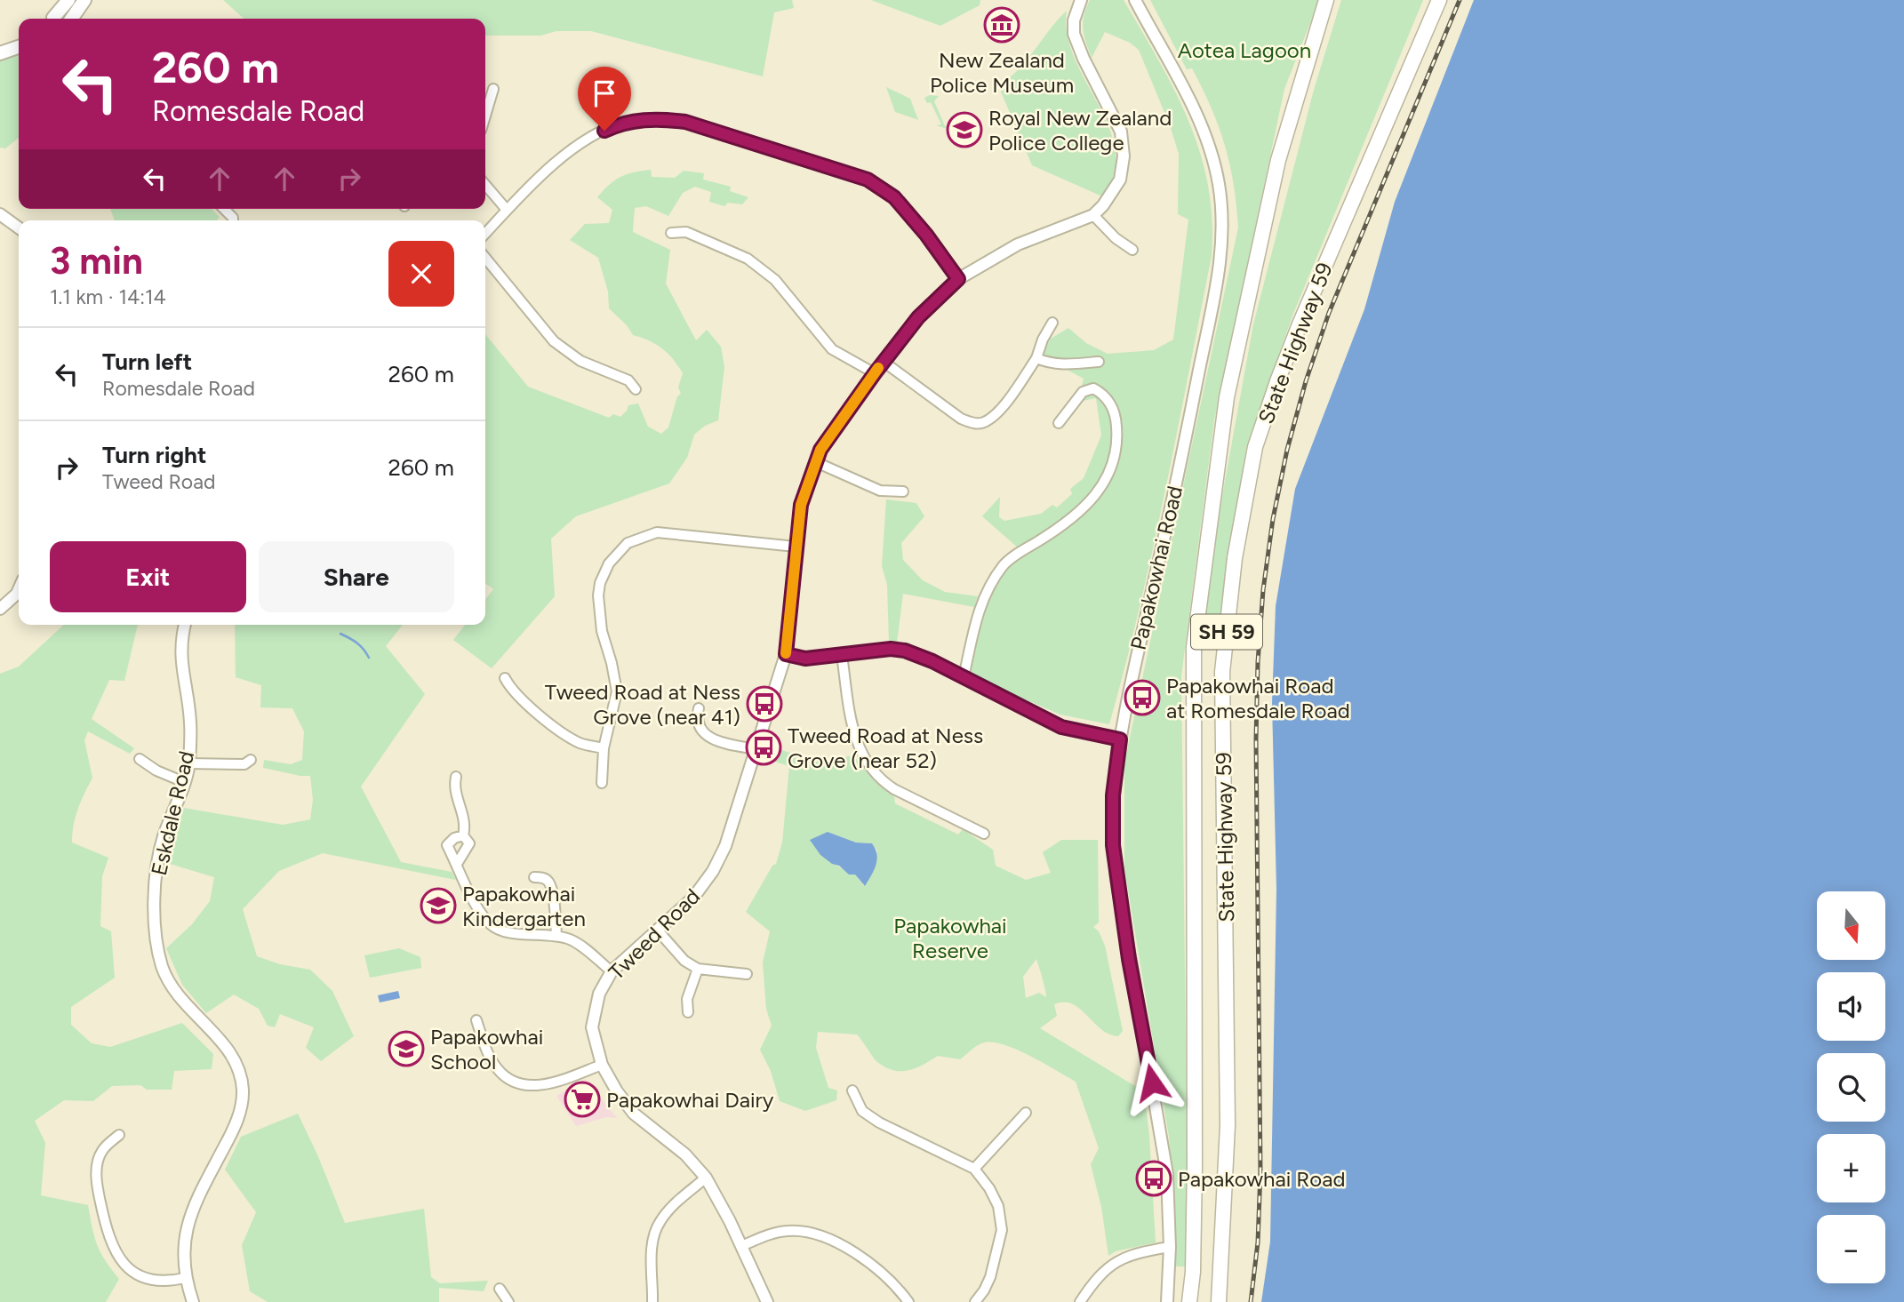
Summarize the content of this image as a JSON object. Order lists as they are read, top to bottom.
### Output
{
  "streets": {
    "main road": ["State Highway 59", "SH 59"],
    "street": ["Papakowhai Road", "Eskdale Road", "Tweed Road"]
  },
  "parks": ["Aotea Lagoon", "Papakowhai Reserve"],
  "places": {
    "museum": ["New Zealand Police Museum"],
    "school or university": ["Royal New Zealand Police College", "Papakowhai Kindergarten", "Papakowhai School"],
    "bus stop": [
      "Papakowhai Road at Romesdale Road",
      "Tweed Road at Ness Grove (near 41)",
      "Tweed Road at Ness Grove (near 52)",
      "Papakowhai Road"
    ],
    "supermarket": ["Papakowhai Dairy"]
  },
  "north": "bottom",
  "page": {
    "turn": ["260 m", "Romesdale Road"],
    "heading": ["3 min", "1.1 km · 14:14"],
    "list": [
      {
        "name": "Turn left",
        "note": "Romesdale Road",
        "value": "260 m"
      },
      {
        "name": "Turn right",
        "note": "Tweed Road",
        "value": "260 m"
      }
    ],
    "buttons": ["Exit", "Share"],
    "map_buttons": ["+", "−"]
  }
}
